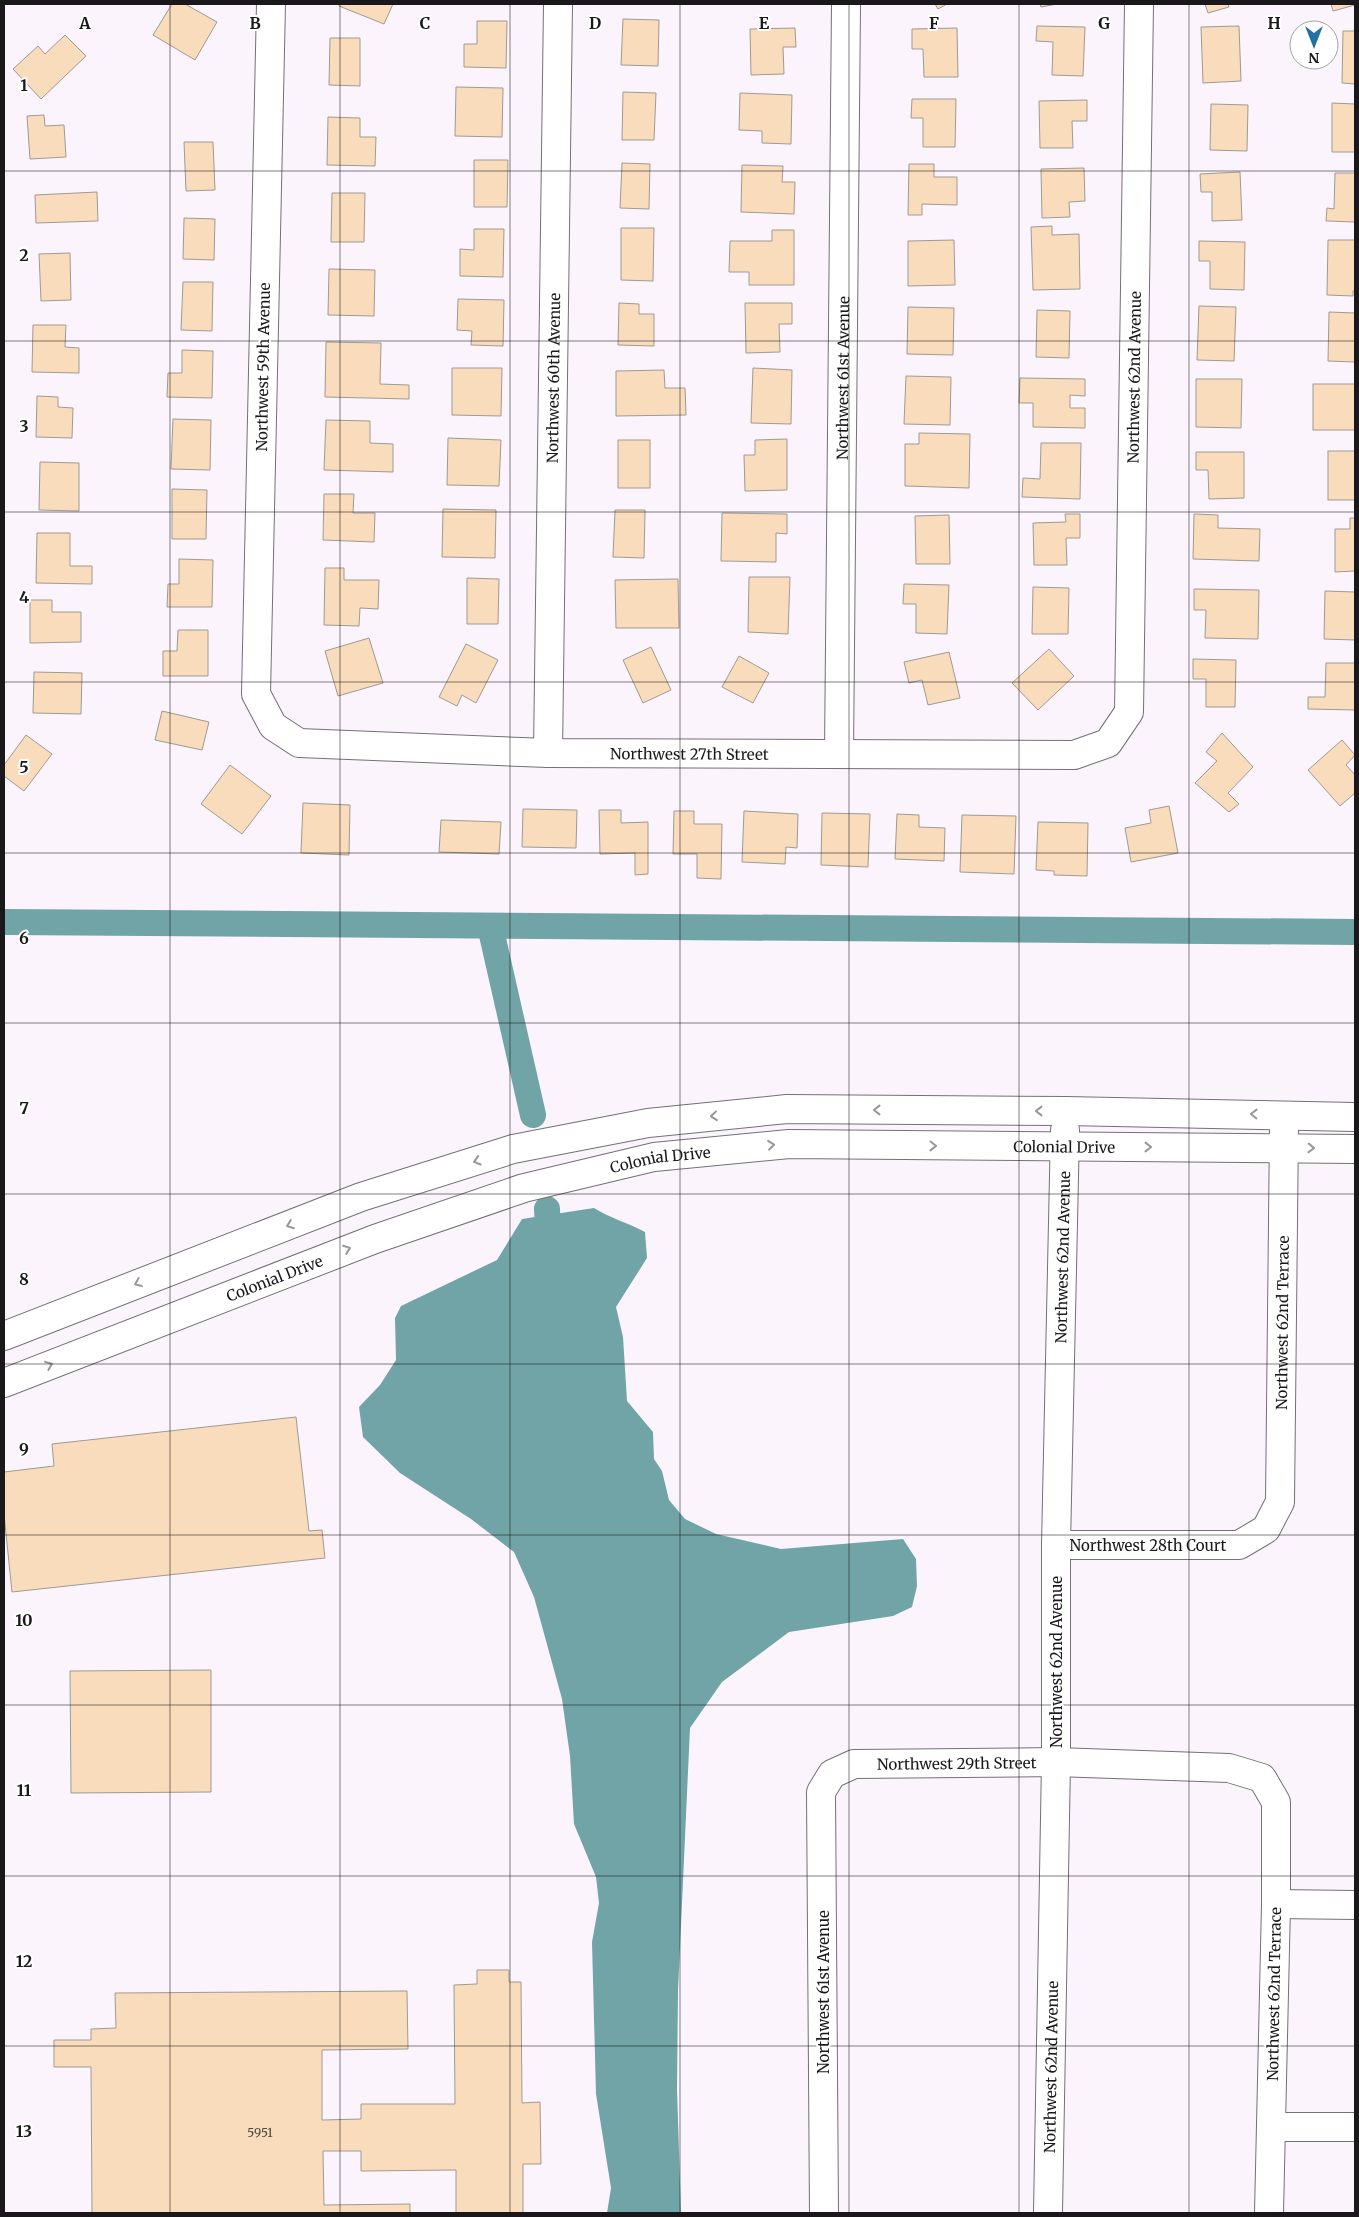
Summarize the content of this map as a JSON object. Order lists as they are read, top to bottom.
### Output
{
  "streets": {
    "street": [
      "Northwest 59th Avenue",
      "Northwest 62nd Avenue",
      "Northwest 60th Avenue",
      "Northwest 61st Avenue",
      "Northwest 27th Street",
      "Colonial Drive",
      "Northwest 62nd Terrace",
      "Northwest 28th Court",
      "Northwest 29th Street"
    ]
  },
  "crossings": [
    ["Northwest 59th Avenue", "Northwest 27th Street"],
    ["Northwest 62nd Avenue", "Northwest 27th Street"],
    ["Northwest 62nd Avenue", "Colonial Drive"],
    ["Northwest 62nd Avenue", "Northwest 28th Court"],
    ["Northwest 62nd Avenue", "Northwest 29th Street"],
    ["Northwest 60th Avenue", "Northwest 27th Street"],
    ["Northwest 61st Avenue", "Northwest 27th Street"],
    ["Northwest 61st Avenue", "Northwest 29th Street"],
    ["Colonial Drive", "Northwest 62nd Terrace"],
    ["Northwest 62nd Terrace", "Northwest 28th Court"],
    ["Northwest 62nd Terrace", "Northwest 29th Street"]
  ],
  "house_numbers": ["5951"],
  "north": "bottom",
  "grid": {
    "columns": [
      "A",
      "B",
      "C",
      "D",
      "E",
      "F",
      "G",
      "H"
    ],
    "rows": [
      "1",
      "2",
      "3",
      "4",
      "5",
      "6",
      "7",
      "8",
      "9",
      "10",
      "11",
      "12",
      "13"
    ]
  }
}
